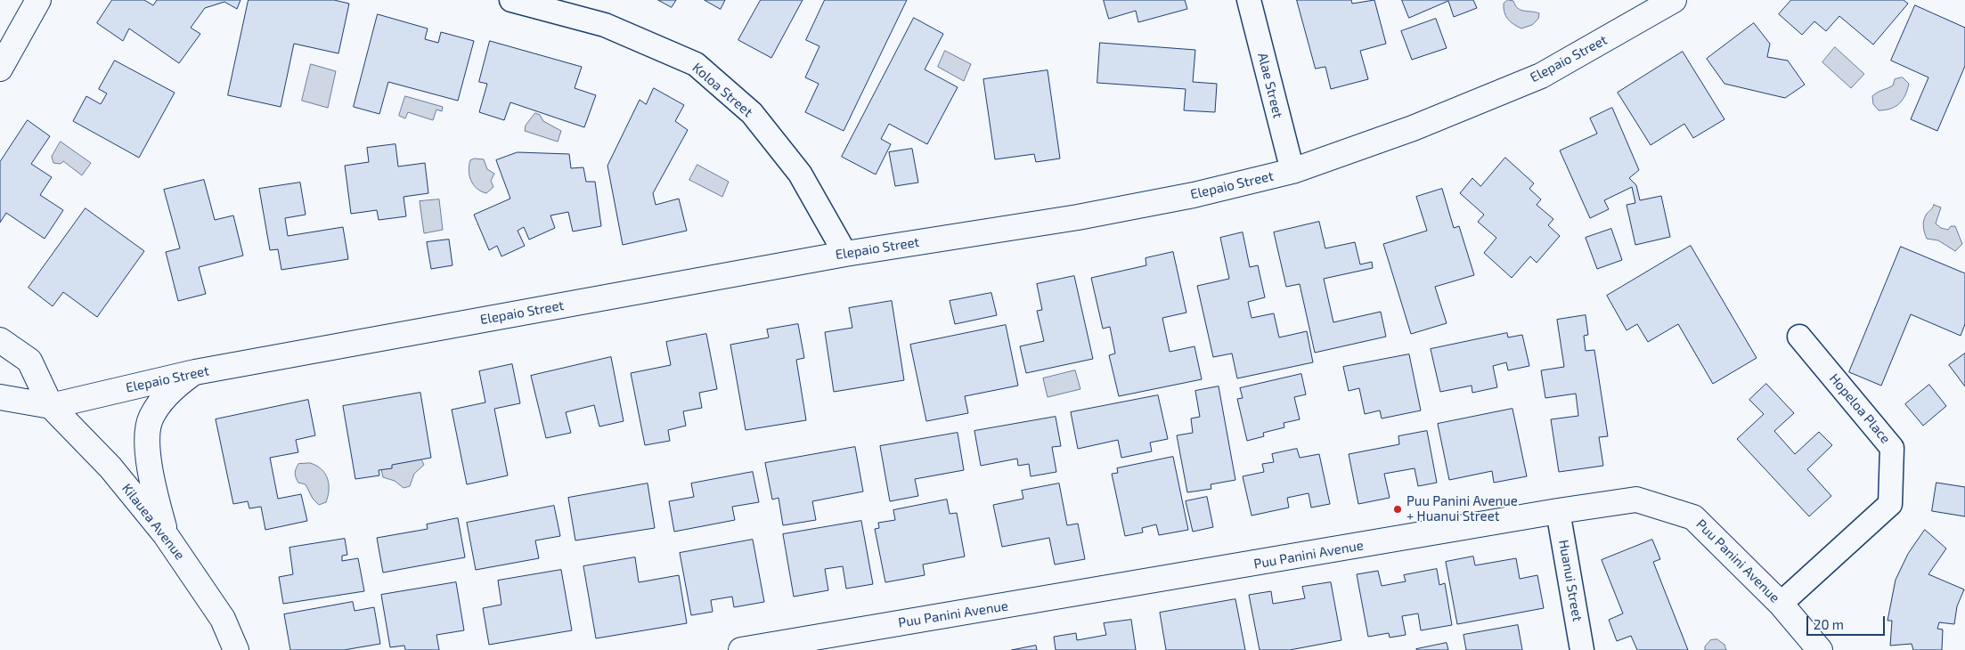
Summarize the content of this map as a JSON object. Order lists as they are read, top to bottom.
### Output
{
  "streets": {
    "street": [
      "Elepaio Street",
      "Alae Street",
      "Koloa Street",
      "Hopeloa Place",
      "Kilauea Avenue",
      "Puu Panini Avenue",
      "Huanui Street"
    ]
  },
  "crossings": [
    ["Elepaio Street", "Alae Street"],
    ["Elepaio Street", "Koloa Street"],
    ["Elepaio Street", "Kilauea Avenue"],
    ["Hopeloa Place", "Puu Panini Avenue"],
    ["Puu Panini Avenue", "Huanui Street"]
  ],
  "places": ["Puu Panini Avenue + Huanui Street"],
  "scale_bar": "20 m"
}
